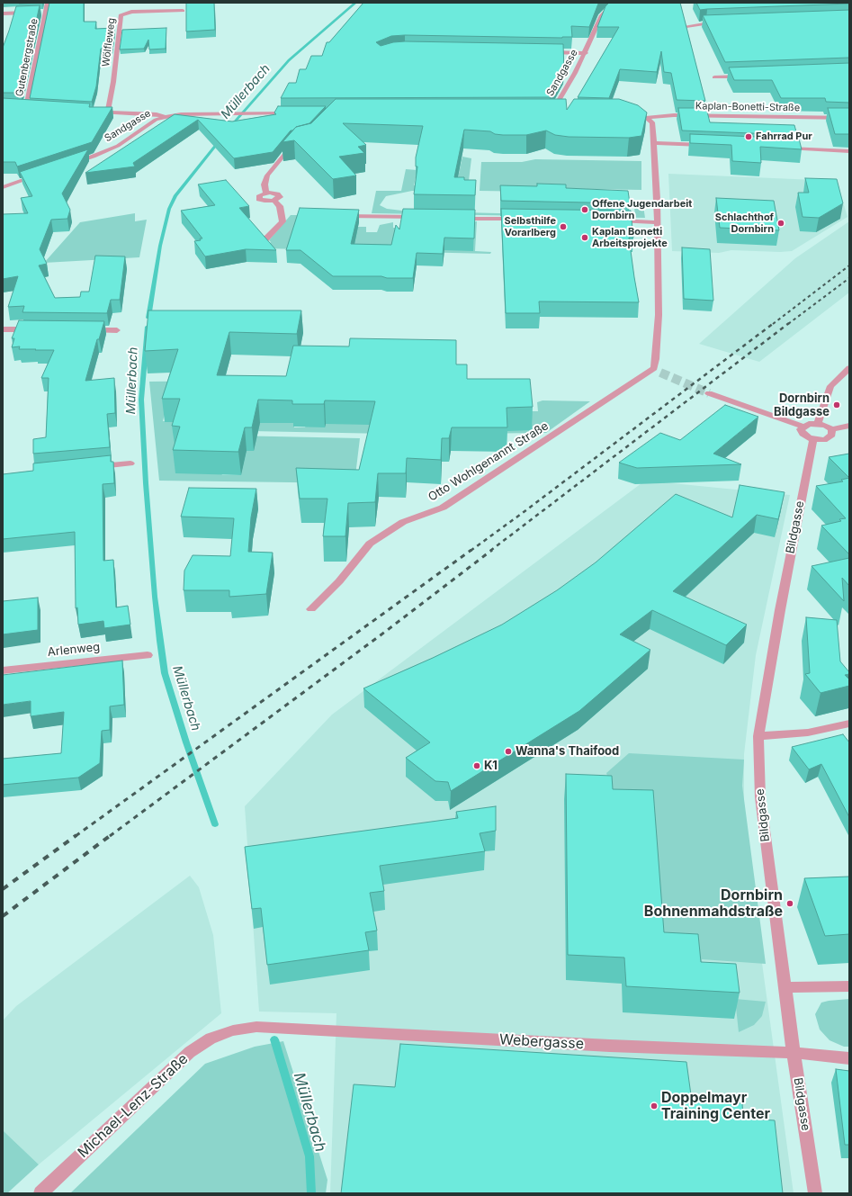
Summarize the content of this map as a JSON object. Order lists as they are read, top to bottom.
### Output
{
  "streets": {
    "street": [
      "Wölfleweg",
      "Gutenbergstraße",
      "Sandgasse",
      "Kaplan-Bonetti-Straße",
      "Otto Wohlgenannt Straße",
      "Bildgasse",
      "Arlenweg",
      "Webergasse",
      "Michael-Lenz-Straße"
    ]
  },
  "crossings": [
    ["Bildgasse", "Webergasse"],
    ["Webergasse", "Michael-Lenz-Straße"]
  ],
  "water": ["Müllerbach"],
  "places": [
    "Fahrrad Pur",
    "Offene Jugendarbeit Dornbirn",
    "Schlachthof Dornbirn",
    "Selbsthilfe Vorarlberg",
    "Kaplan Bonetti Arbeitsprojekte",
    "Dornbirn Bildgasse",
    "Wanna's Thaifood",
    "K1",
    "Dornbirn Bohnenmahdstraße",
    "Doppelmayr Training Center"
  ]
}
